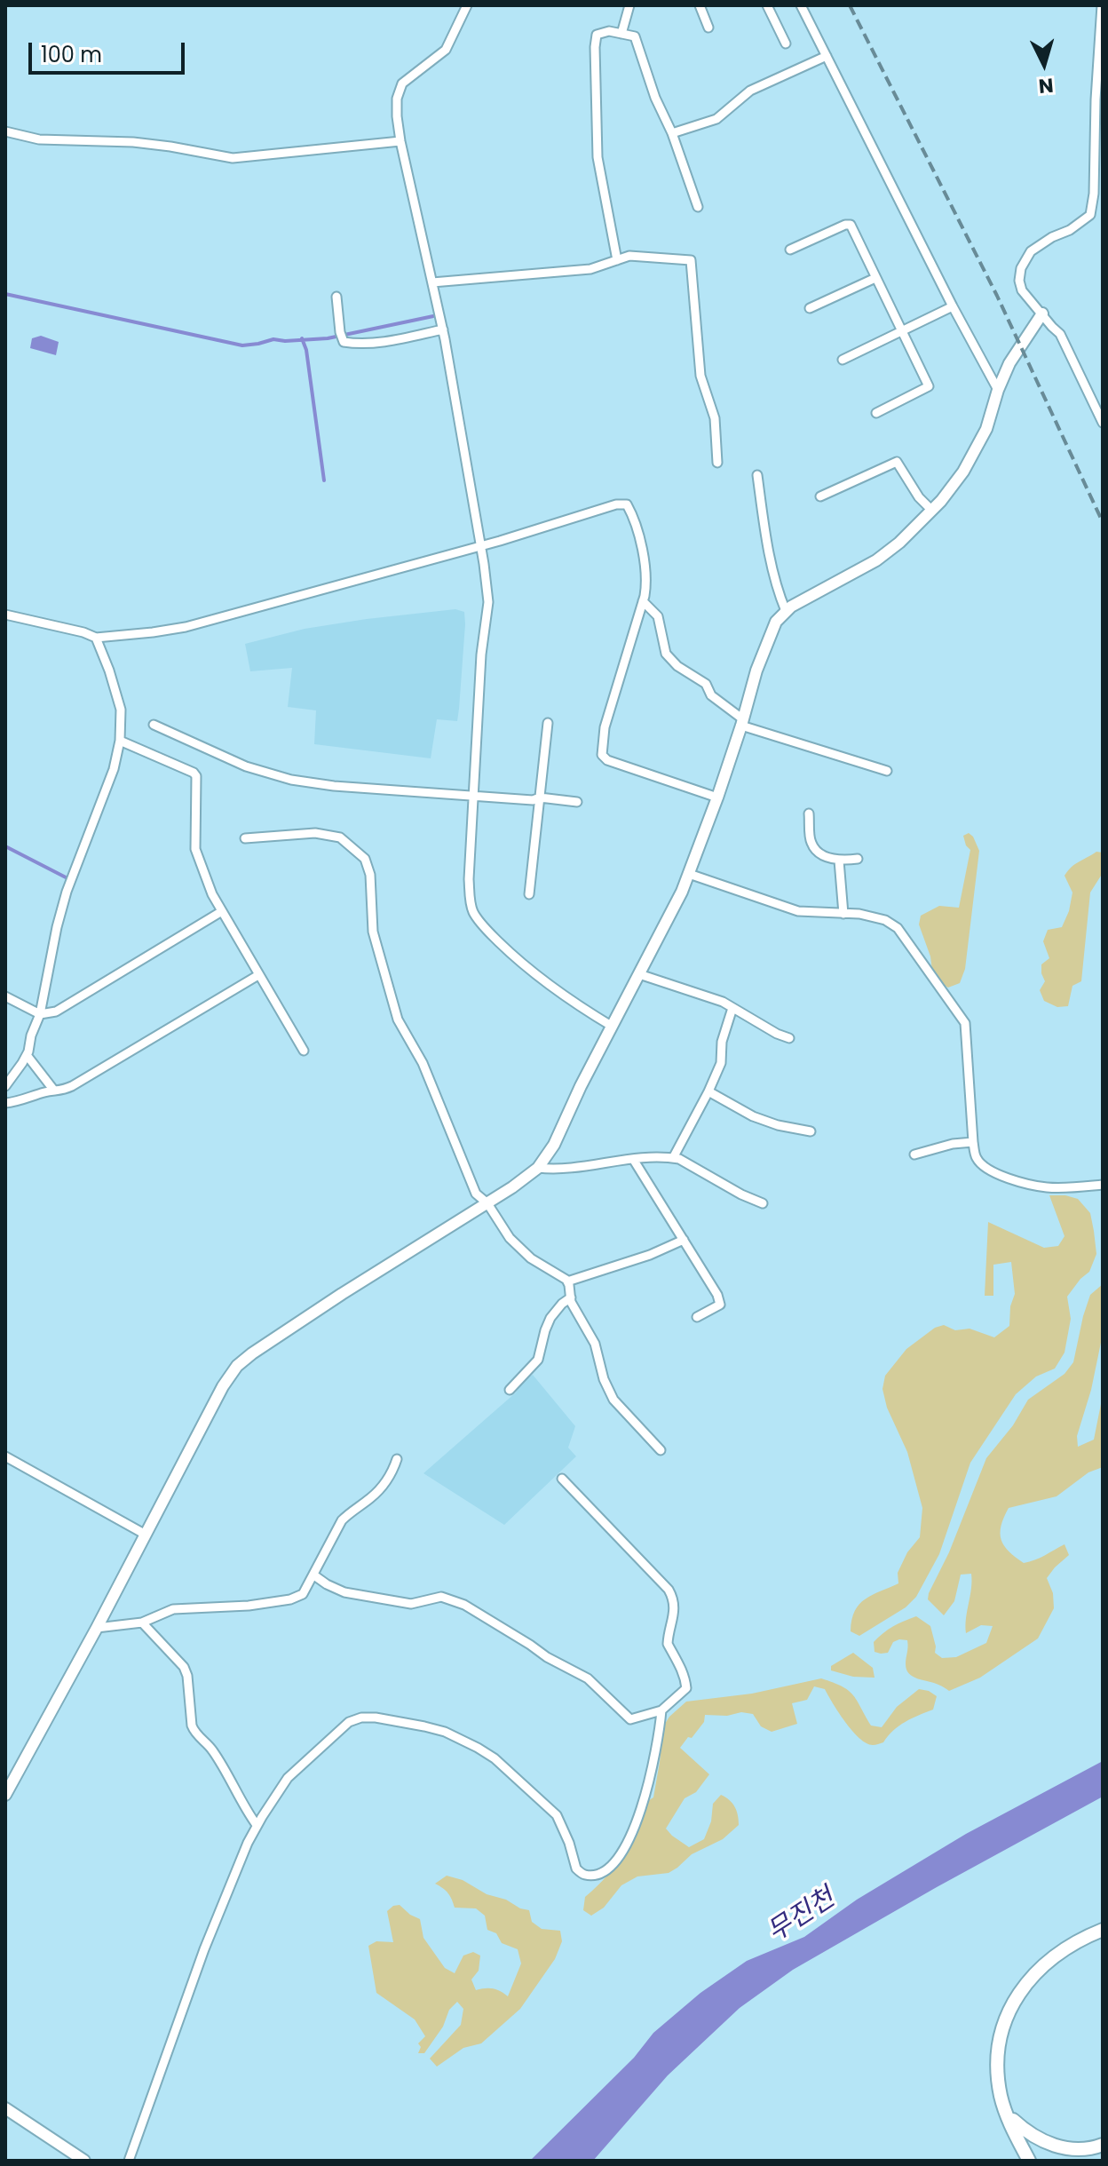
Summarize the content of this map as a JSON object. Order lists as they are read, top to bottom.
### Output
{
  "water": ["무진천"],
  "scale_bar": "100 m",
  "north": "bottom"
}
